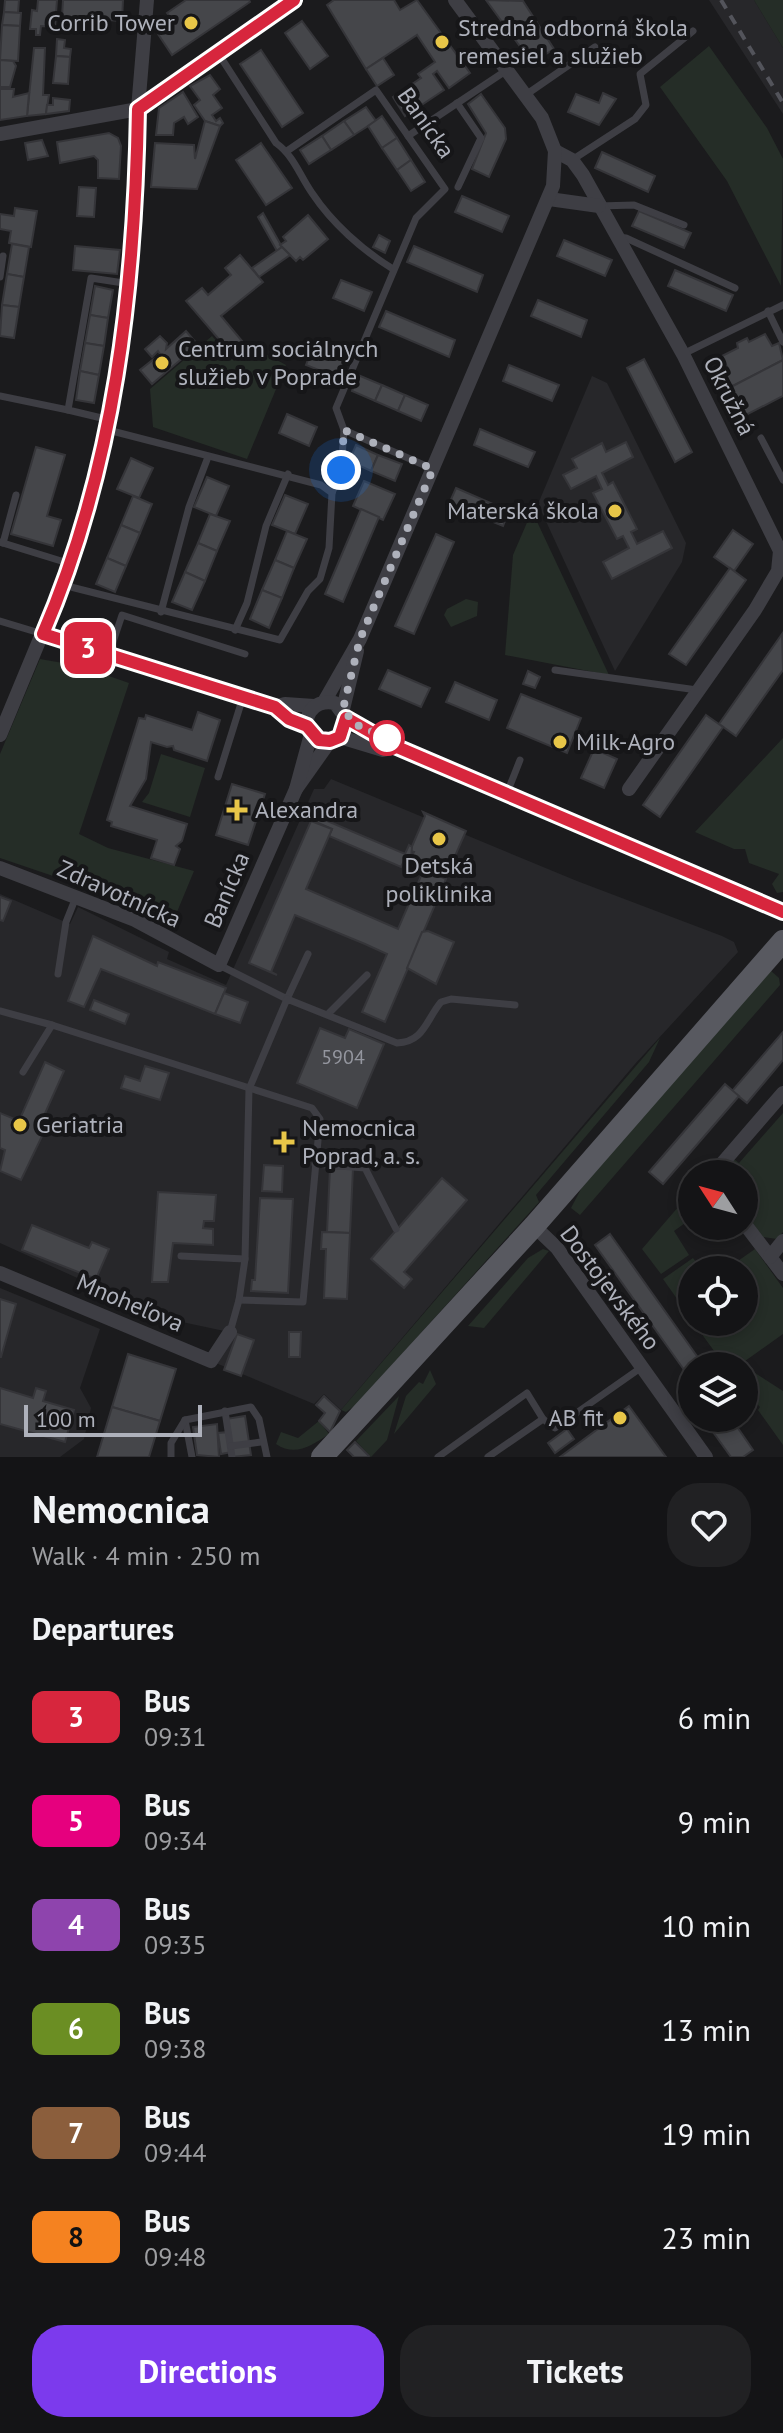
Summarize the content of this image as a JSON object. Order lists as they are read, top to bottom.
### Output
{
  "streets": {
    "street": [
      "Banícka",
      "Okružná",
      "Zdravotnícka",
      "Dostojevského",
      "Mnoheľova"
    ]
  },
  "crossings": [
    ["Banícka", "Zdravotnícka"]
  ],
  "places": {
    "other": [
      "Corrib Tower",
      "Stredná odborná škola remesiel a služieb",
      "Centrum sociálnych služieb v Poprade",
      "Materská škola",
      "Milk-Agro",
      "Detská poliklinika",
      "Geriatria",
      "AB fit"
    ],
    "health": ["Alexandra", "Nemocnica Poprad, a. s."]
  },
  "lines": ["bus line 3"],
  "house_numbers": ["5904"],
  "scale_bar": "100 m",
  "north": "top left",
  "page": {
    "on_map": "3",
    "scale": "100 m",
    "heading": [
      ["Nemocnica", "Walk · 4 min · 250 m"],
      "Departures"
    ],
    "list": [
      {
        "mark": "3",
        "name": "Bus",
        "note": "09:31",
        "value": "6 min"
      },
      {
        "mark": "5",
        "name": "Bus",
        "note": "09:34",
        "value": "9 min"
      },
      {
        "mark": "4",
        "name": "Bus",
        "note": "09:35",
        "value": "10 min"
      },
      {
        "mark": "6",
        "name": "Bus",
        "note": "09:38",
        "value": "13 min"
      },
      {
        "mark": "7",
        "name": "Bus",
        "note": "09:44",
        "value": "19 min"
      },
      {
        "mark": "8",
        "name": "Bus",
        "note": "09:48",
        "value": "23 min"
      }
    ],
    "buttons": ["Directions", "Tickets"]
  }
}
